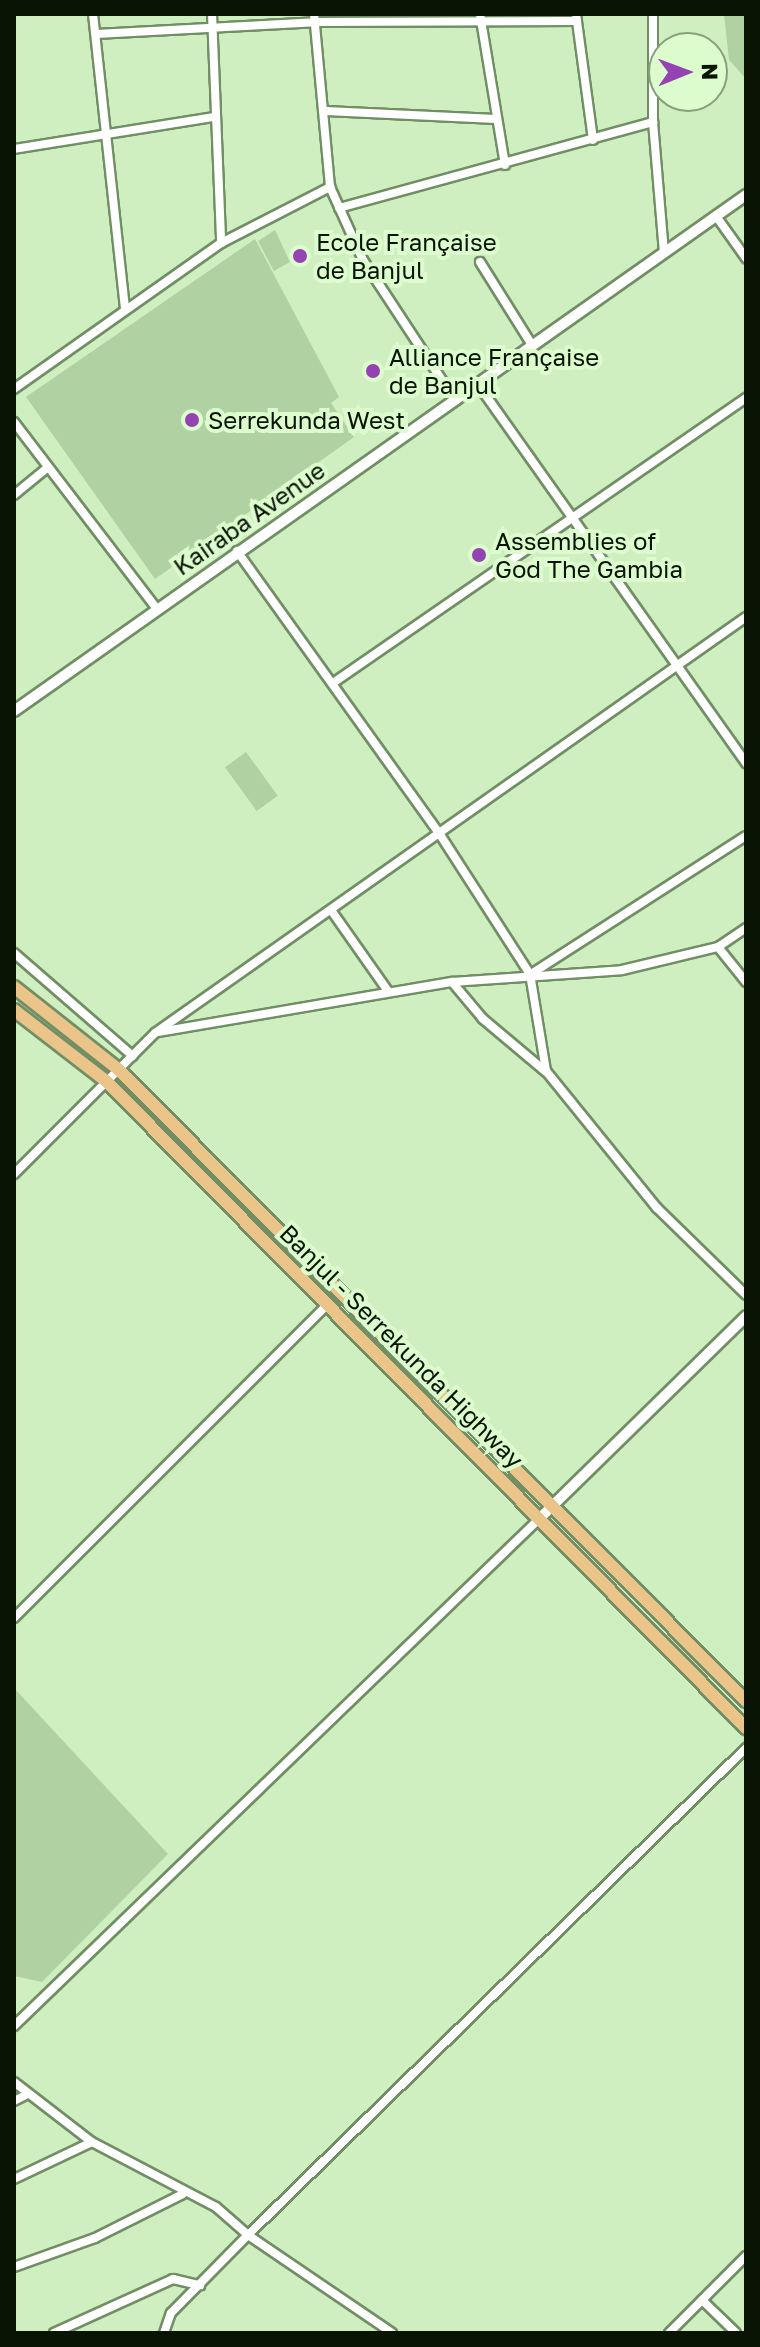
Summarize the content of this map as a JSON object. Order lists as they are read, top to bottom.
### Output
{
  "streets": {
    "highway": ["Banjul - Serrekunda Highway"],
    "street": ["Kairaba Avenue"]
  },
  "places": [
    "Ecole Française de Banjul",
    "Alliance Française de Banjul",
    "Serrekunda West",
    "Assemblies of God The Gambia"
  ],
  "north": "right"
}
